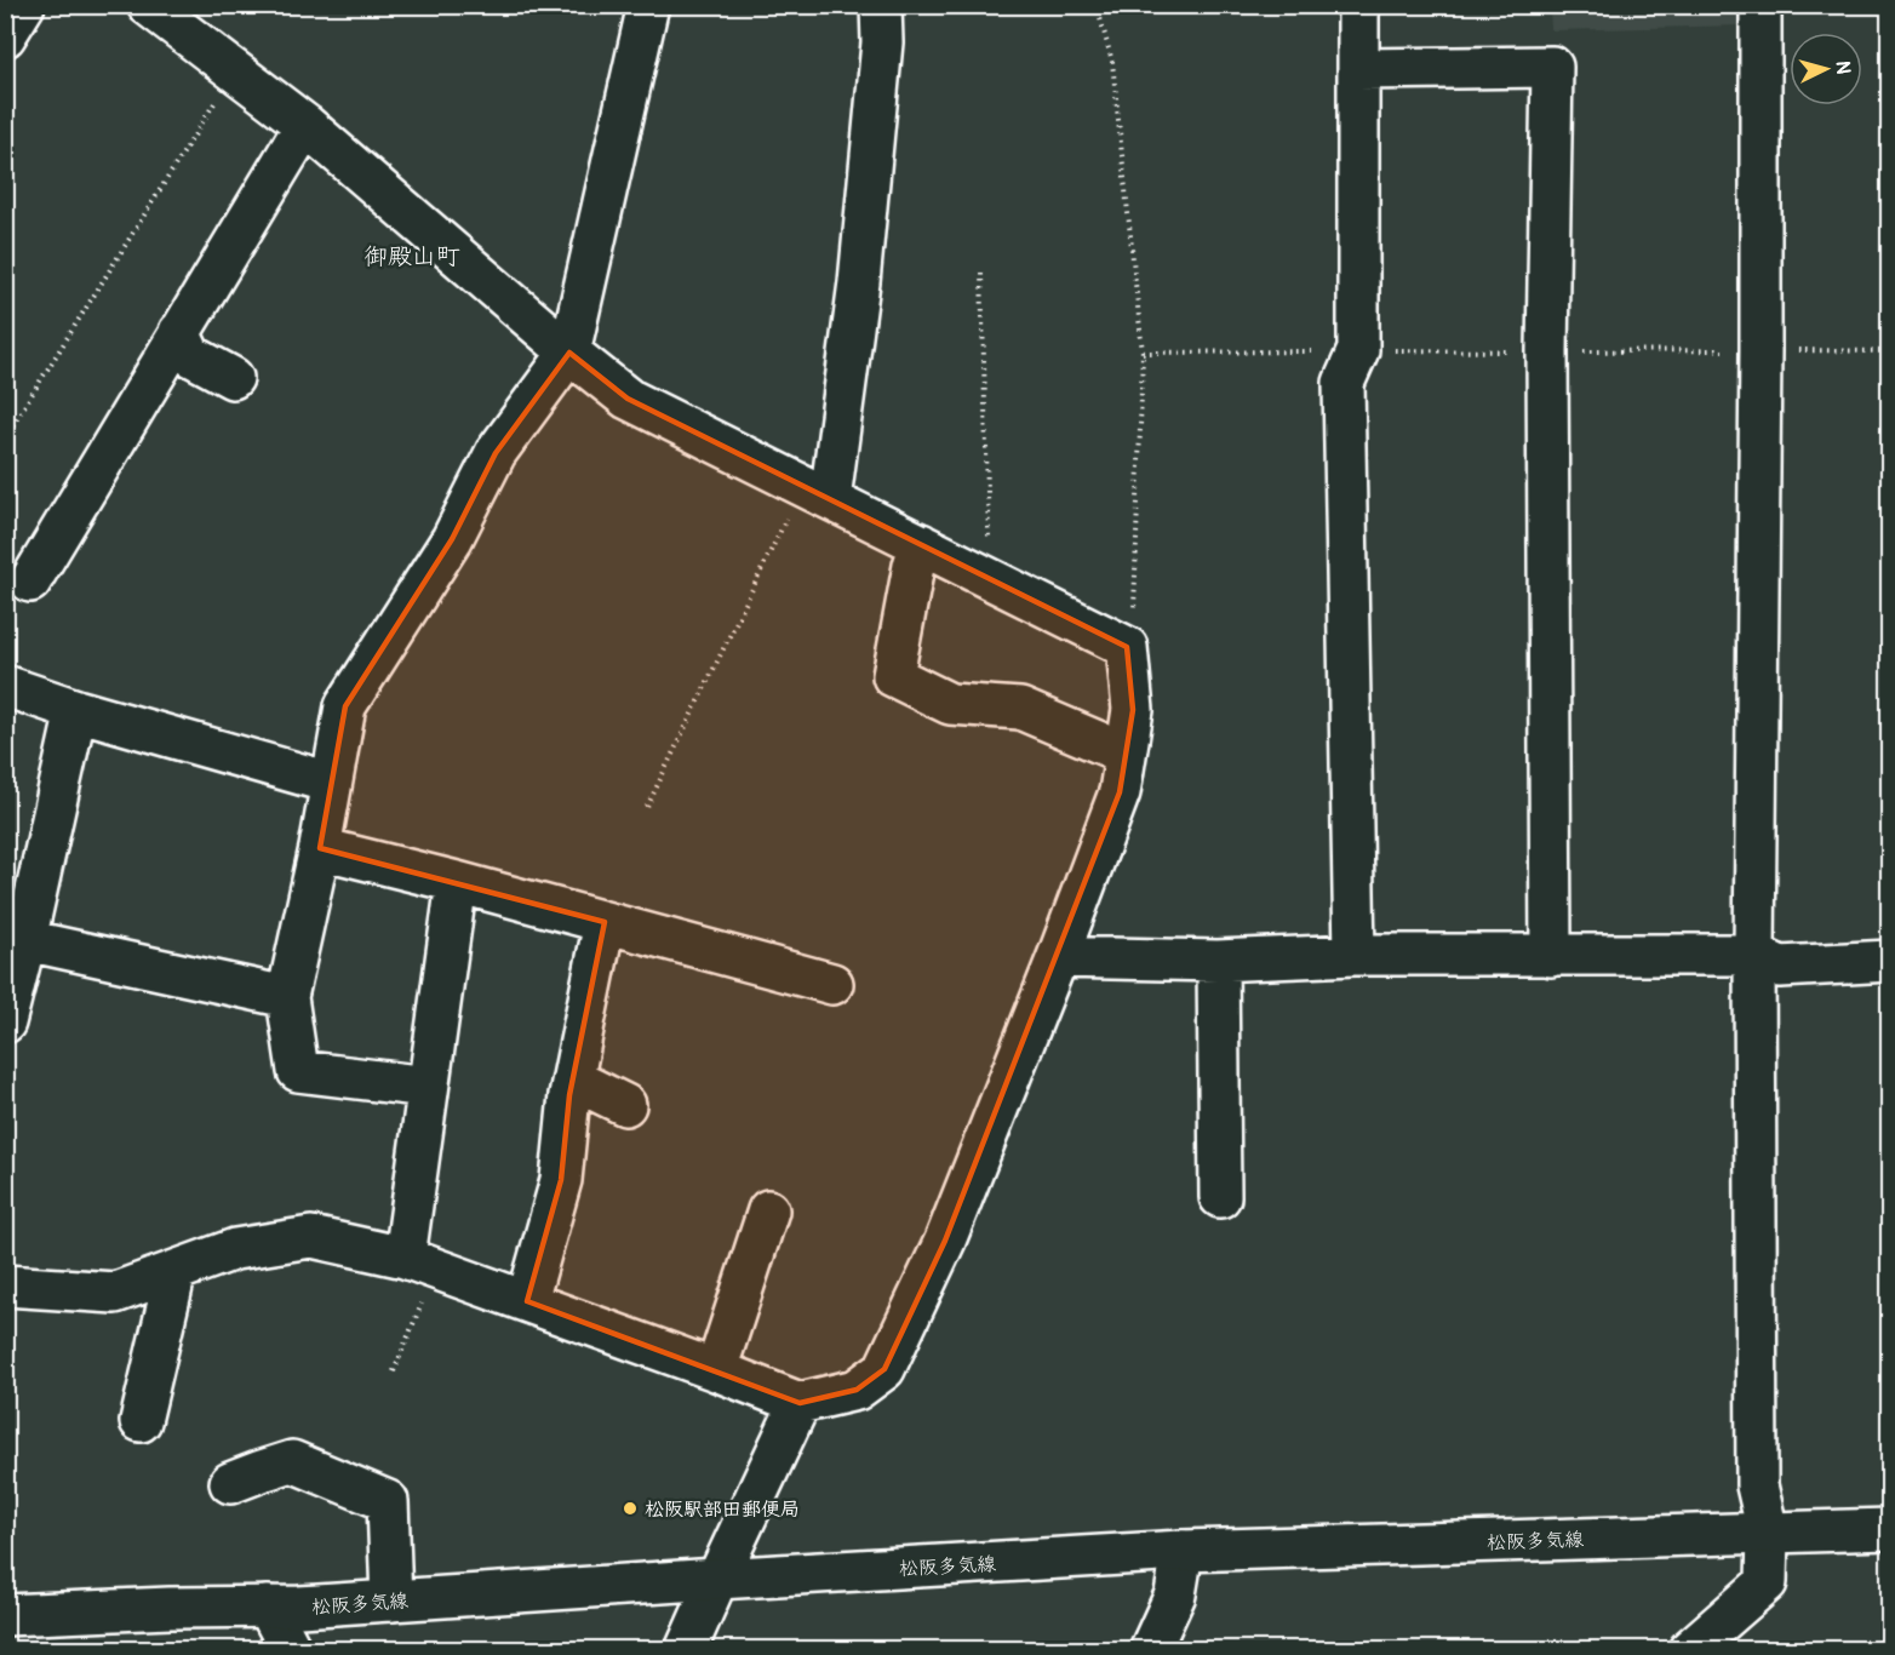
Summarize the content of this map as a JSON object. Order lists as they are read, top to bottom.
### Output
{
  "streets": {
    "street": ["松阪多気線"]
  },
  "districts": ["御殿山町"],
  "places": ["松阪駅部田郵便局"],
  "north": "right"
}
